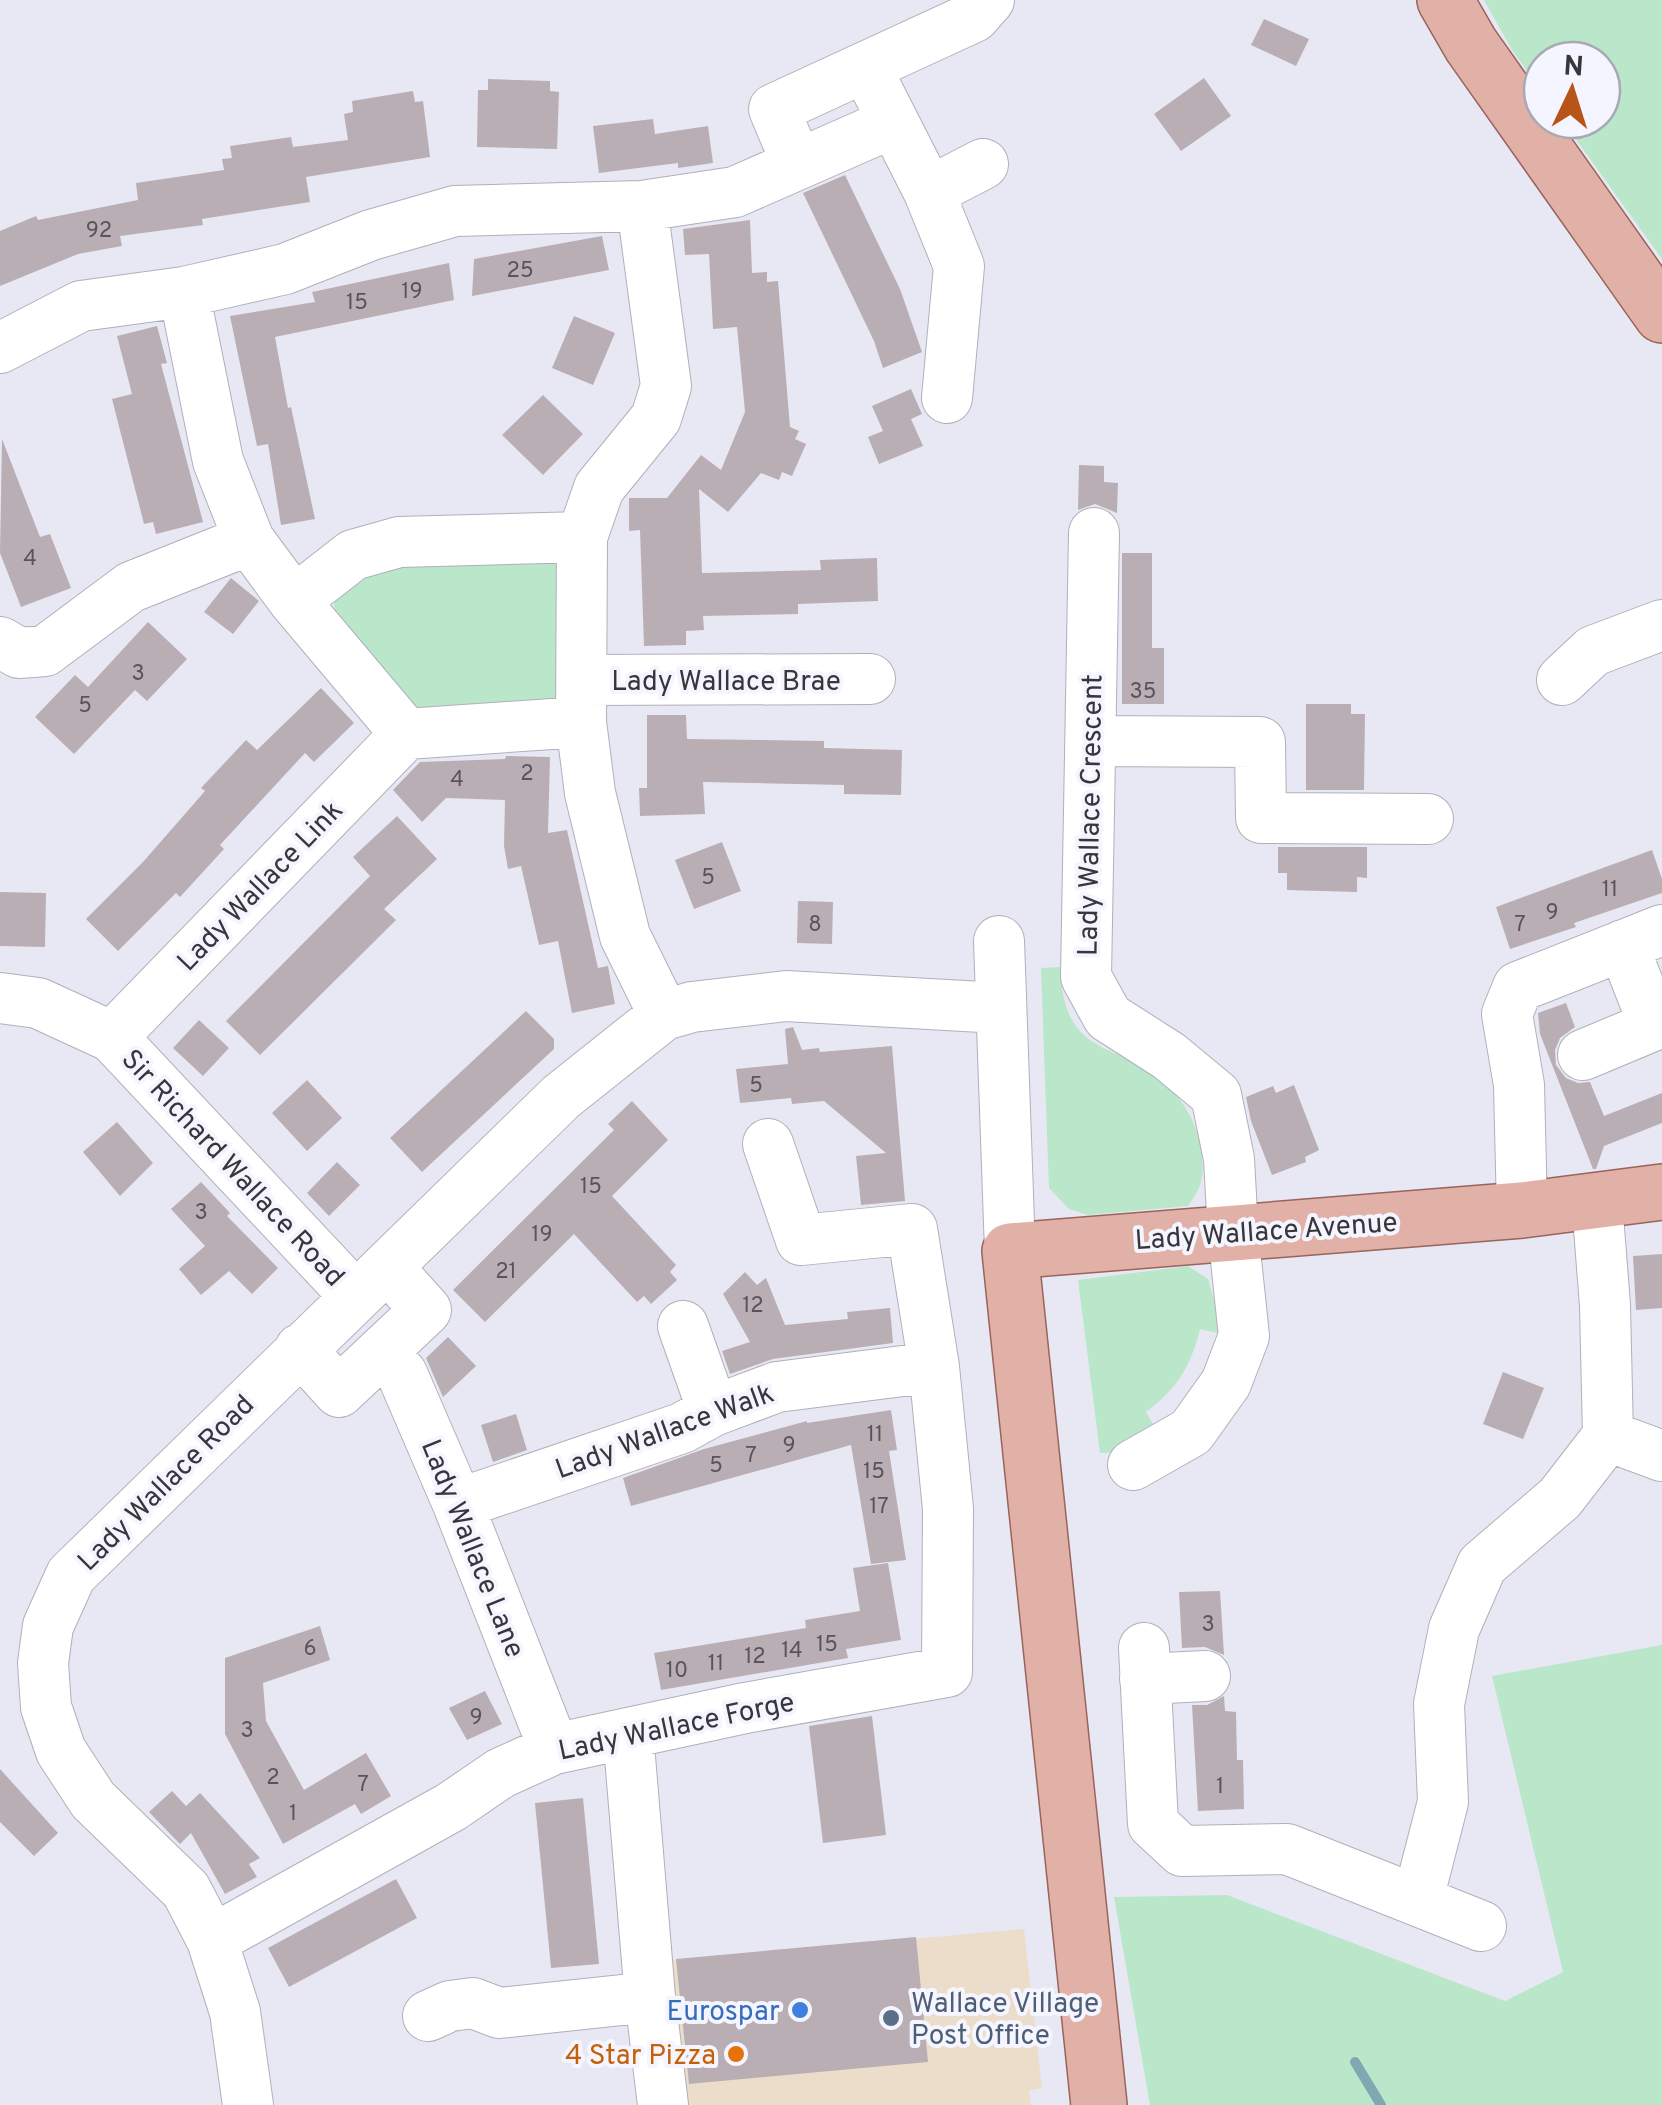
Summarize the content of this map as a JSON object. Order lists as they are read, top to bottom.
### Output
{
  "streets": {
    "main road": ["Lady Wallace Avenue"],
    "street": [
      "Lady Wallace Brae",
      "Lady Wallace Crescent",
      "Lady Wallace Link",
      "Sir Richard Wallace Road",
      "Lady Wallace Walk",
      "Lady Wallace Road",
      "Lady Wallace Lane",
      "Lady Wallace Forge"
    ]
  },
  "crossings": [
    ["Lady Wallace Brae", "Lady Wallace Road"],
    ["Lady Wallace Crescent", "Lady Wallace Avenue"],
    ["Lady Wallace Link", "Sir Richard Wallace Road"],
    ["Sir Richard Wallace Road", "Lady Wallace Road"],
    ["Lady Wallace Walk", "Lady Wallace Lane"],
    ["Lady Wallace Walk", "Lady Wallace Forge"],
    ["Lady Wallace Road", "Lady Wallace Forge"],
    ["Lady Wallace Lane", "Lady Wallace Forge"]
  ],
  "places": ["Eurospar", "Wallace Village Post Office", "4 Star Pizza"],
  "house_numbers": [
    "92",
    "25",
    "19",
    "15",
    "4",
    "3",
    "35",
    "5",
    "2",
    "4",
    "5",
    "11",
    "9",
    "8",
    "7",
    "5",
    "15",
    "3",
    "19",
    "21",
    "12",
    "11",
    "9",
    "7",
    "5",
    "15",
    "17",
    "3",
    "15",
    "6",
    "14",
    "12",
    "11",
    "10",
    "9",
    "3",
    "2",
    "7",
    "1",
    "1"
  ],
  "north": "top"
}
